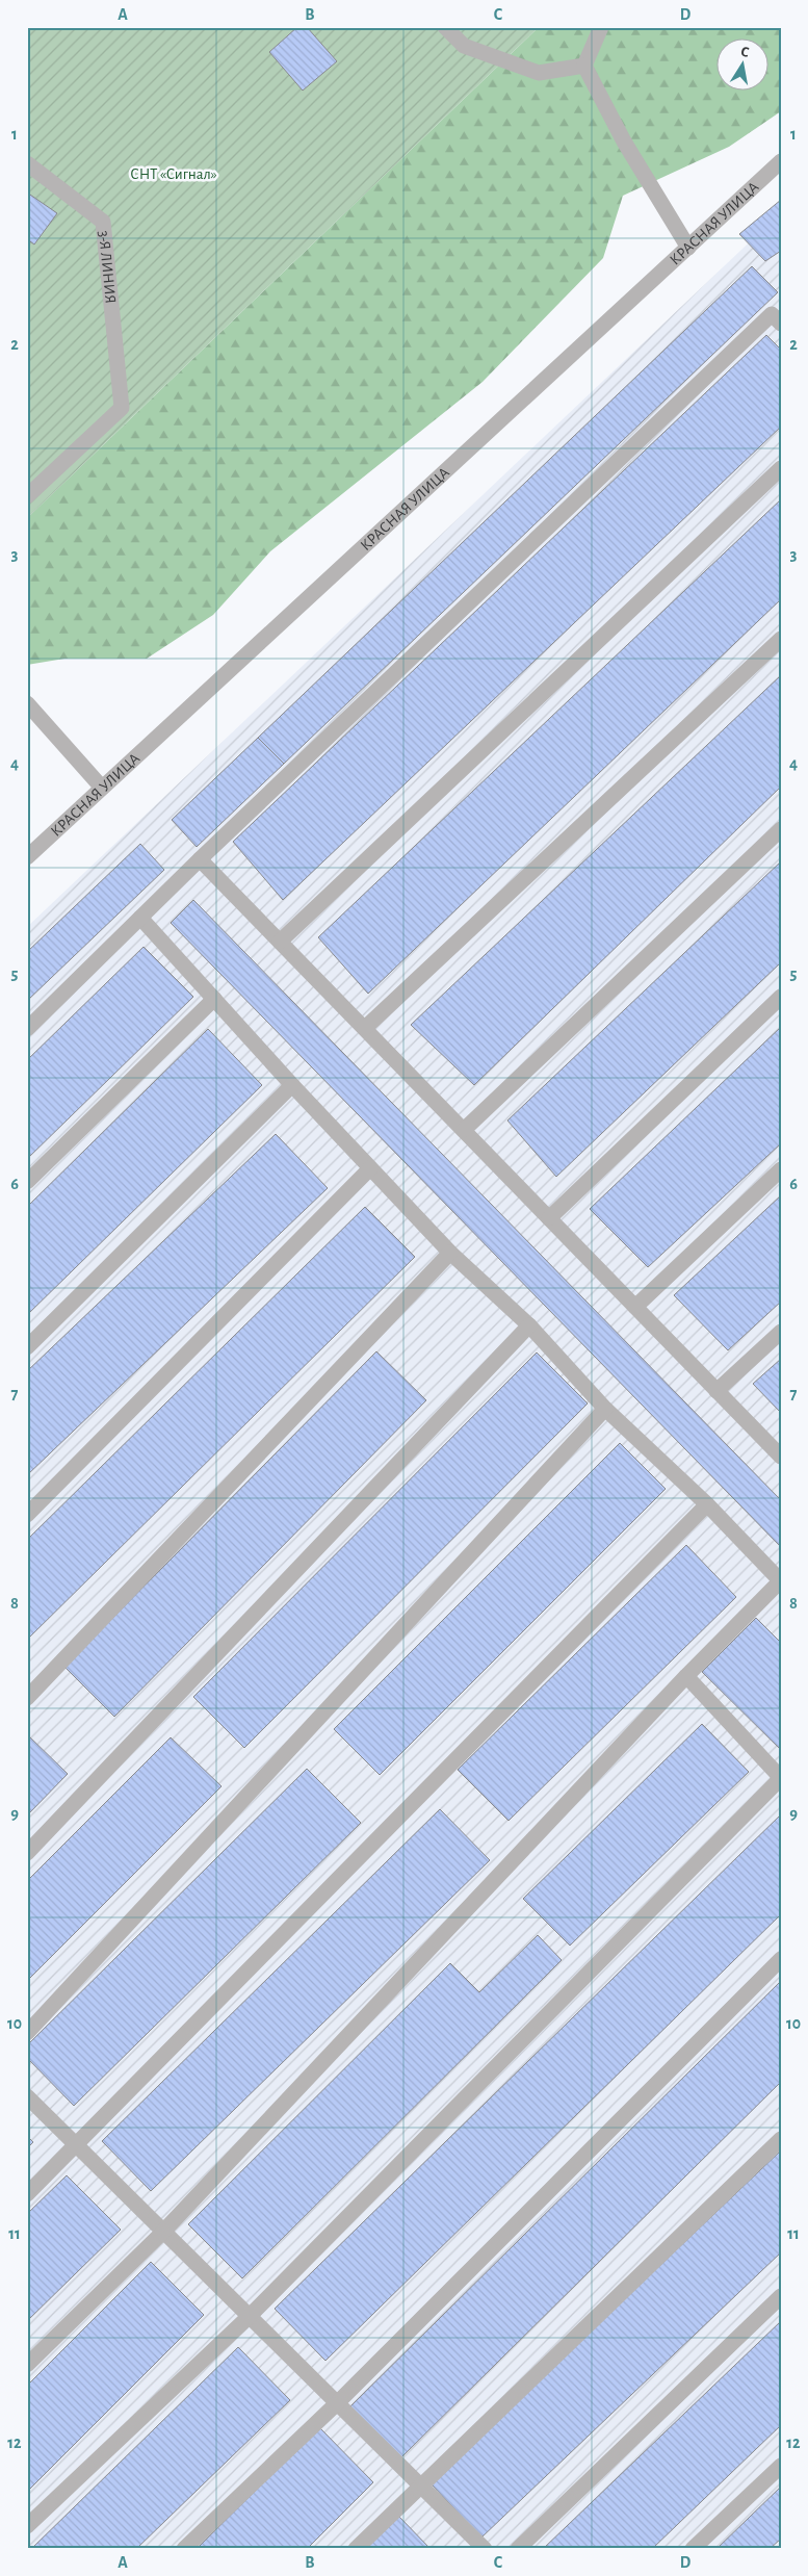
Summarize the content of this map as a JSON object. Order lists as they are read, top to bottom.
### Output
{
  "streets": {
    "street": ["КРАСНАЯ УЛИЦА", "3-Я ЛИНИЯ"]
  },
  "parks": ["СНТ «Сигнал»"],
  "north": "top",
  "grid": {
    "columns": [
      "A",
      "B",
      "C",
      "D"
    ],
    "rows": [
      "1",
      "2",
      "3",
      "4",
      "5",
      "6",
      "7",
      "8",
      "9",
      "10",
      "11",
      "12"
    ]
  }
}
